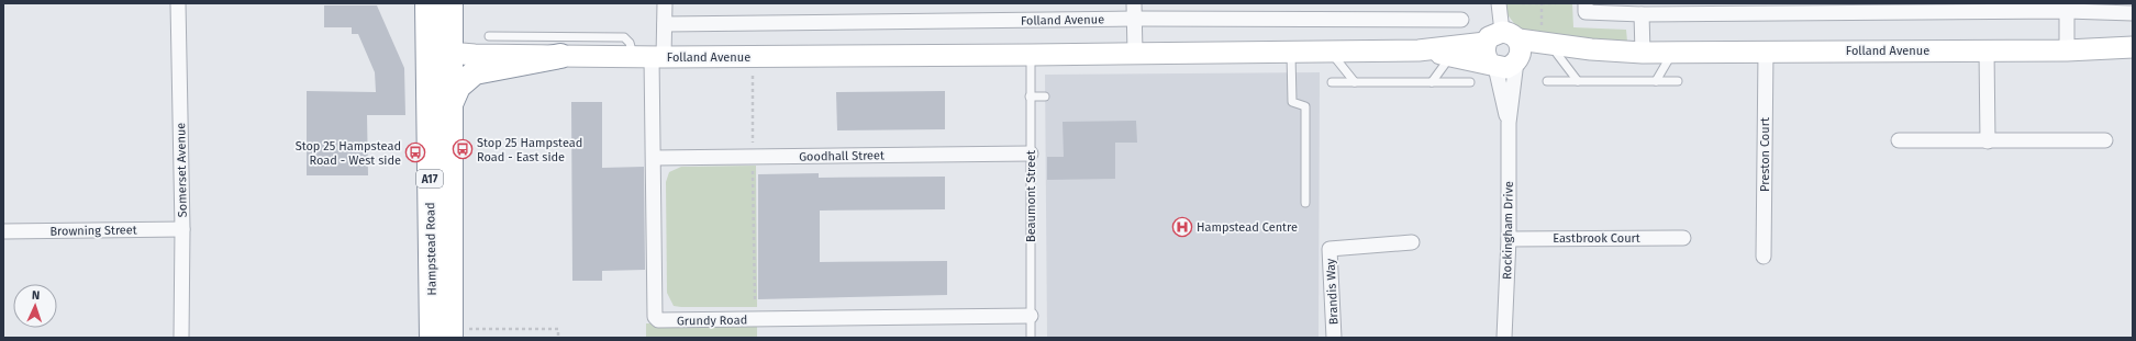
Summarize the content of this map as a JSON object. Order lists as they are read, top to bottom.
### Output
{
  "streets": {
    "highway": ["A17", "Hampstead Road"],
    "street": [
      "Folland Avenue",
      "Preston Court",
      "Goodhall Street",
      "Somerset Avenue",
      "Browning Street",
      "Rockingham Drive",
      "Eastbrook Court",
      "Brandis Way",
      "Grundy Road"
    ],
    "lane": ["Beaumont Street"]
  },
  "crossings": [
    ["Folland Avenue", "Preston Court"],
    ["Folland Avenue", "Beaumont Street"],
    ["Folland Avenue", "Rockingham Drive"],
    ["Folland Avenue", "Hampstead Road"],
    ["Folland Avenue", "Grundy Road"],
    ["Goodhall Street", "Beaumont Street"],
    ["Goodhall Street", "Grundy Road"],
    ["Somerset Avenue", "Browning Street"],
    ["Beaumont Street", "Grundy Road"],
    ["Rockingham Drive", "Eastbrook Court"]
  ],
  "places": {
    "bus stop": ["Stop 25 Hampstead Road - East side", "Stop 25 Hampstead Road - West side"],
    "hospital": ["Hampstead Centre"]
  },
  "north": "top"
}
